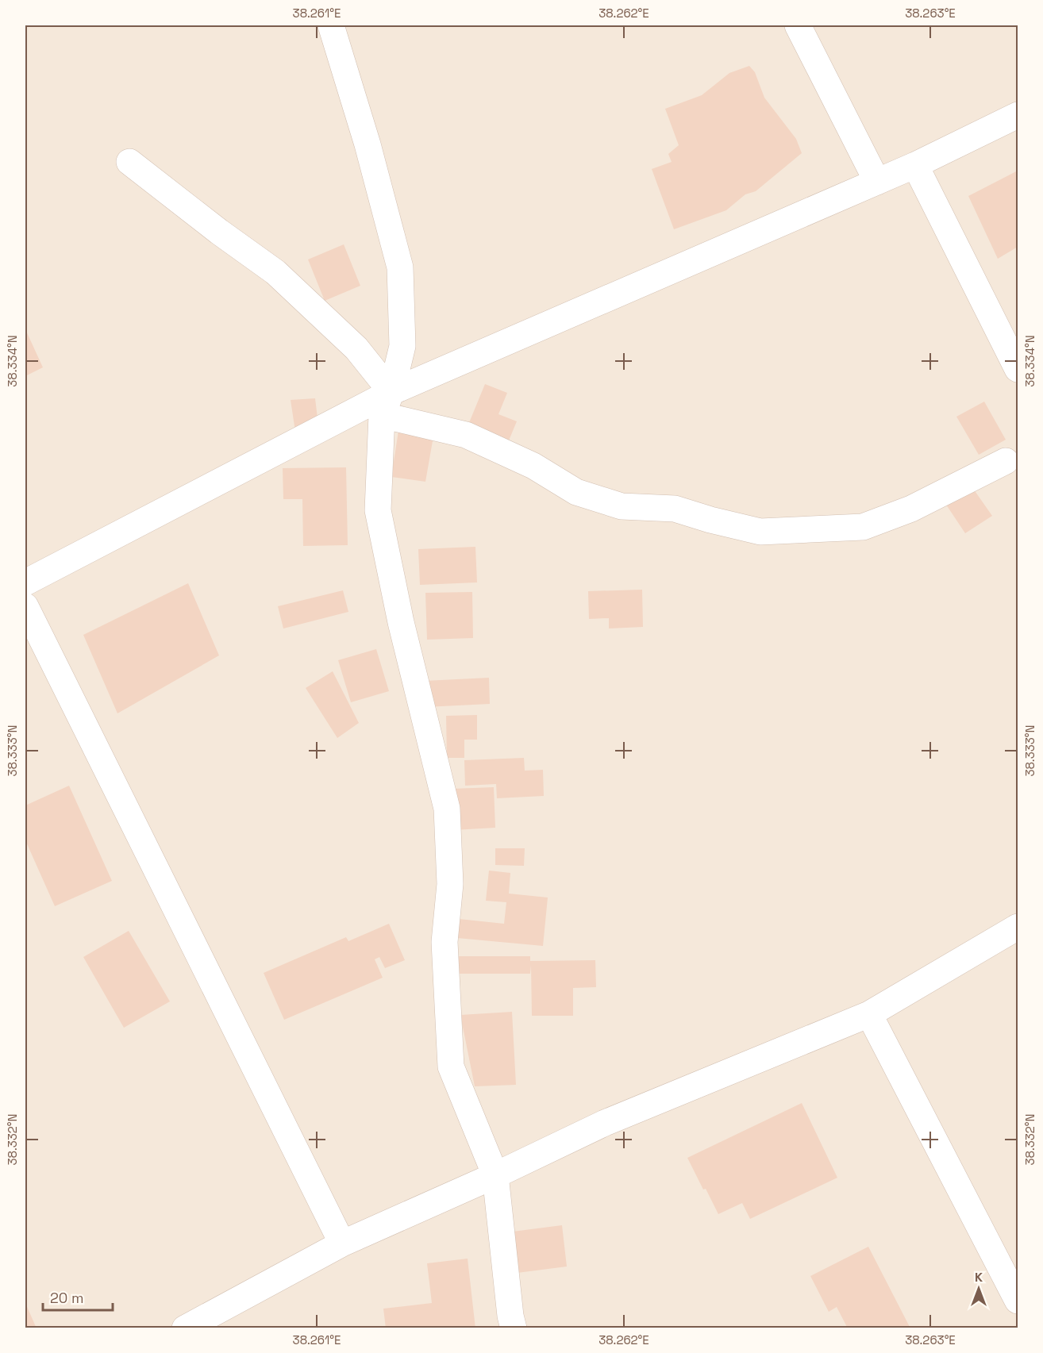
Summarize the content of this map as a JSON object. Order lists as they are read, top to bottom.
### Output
{
  "scale_bar": "20 m",
  "north": "top",
  "coordinates": [
    "38.261°E",
    "38.262°E",
    "38.263°E",
    "38.334°N",
    "38.333°N",
    "38.332°N"
  ]
}
